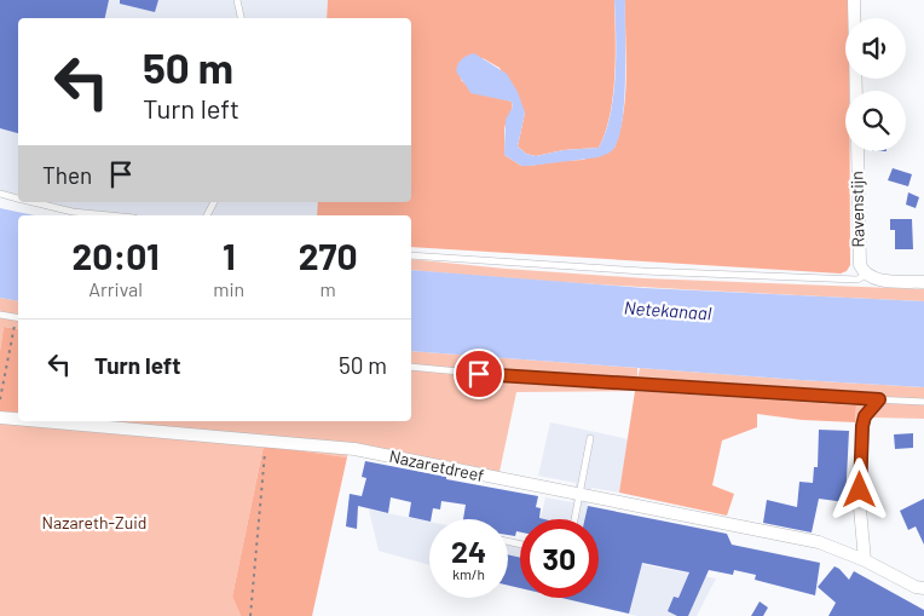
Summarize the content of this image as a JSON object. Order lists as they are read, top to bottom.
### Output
{
  "streets": {
    "street": ["Ravenstijn", "Nazaretdreef"]
  },
  "water": ["Netekanaal"],
  "parks": ["Nazareth-Zuid"],
  "page": {
    "turn": ["50 m", "Turn left"],
    "then": "Then",
    "eta": [
      "20:01",
      "Arrival",
      "1",
      "min",
      "270",
      "m"
    ],
    "list": [
      {
        "name": "Turn left",
        "value": "50 m"
      }
    ],
    "speed": "24 km/h",
    "limit": "30"
  }
}
